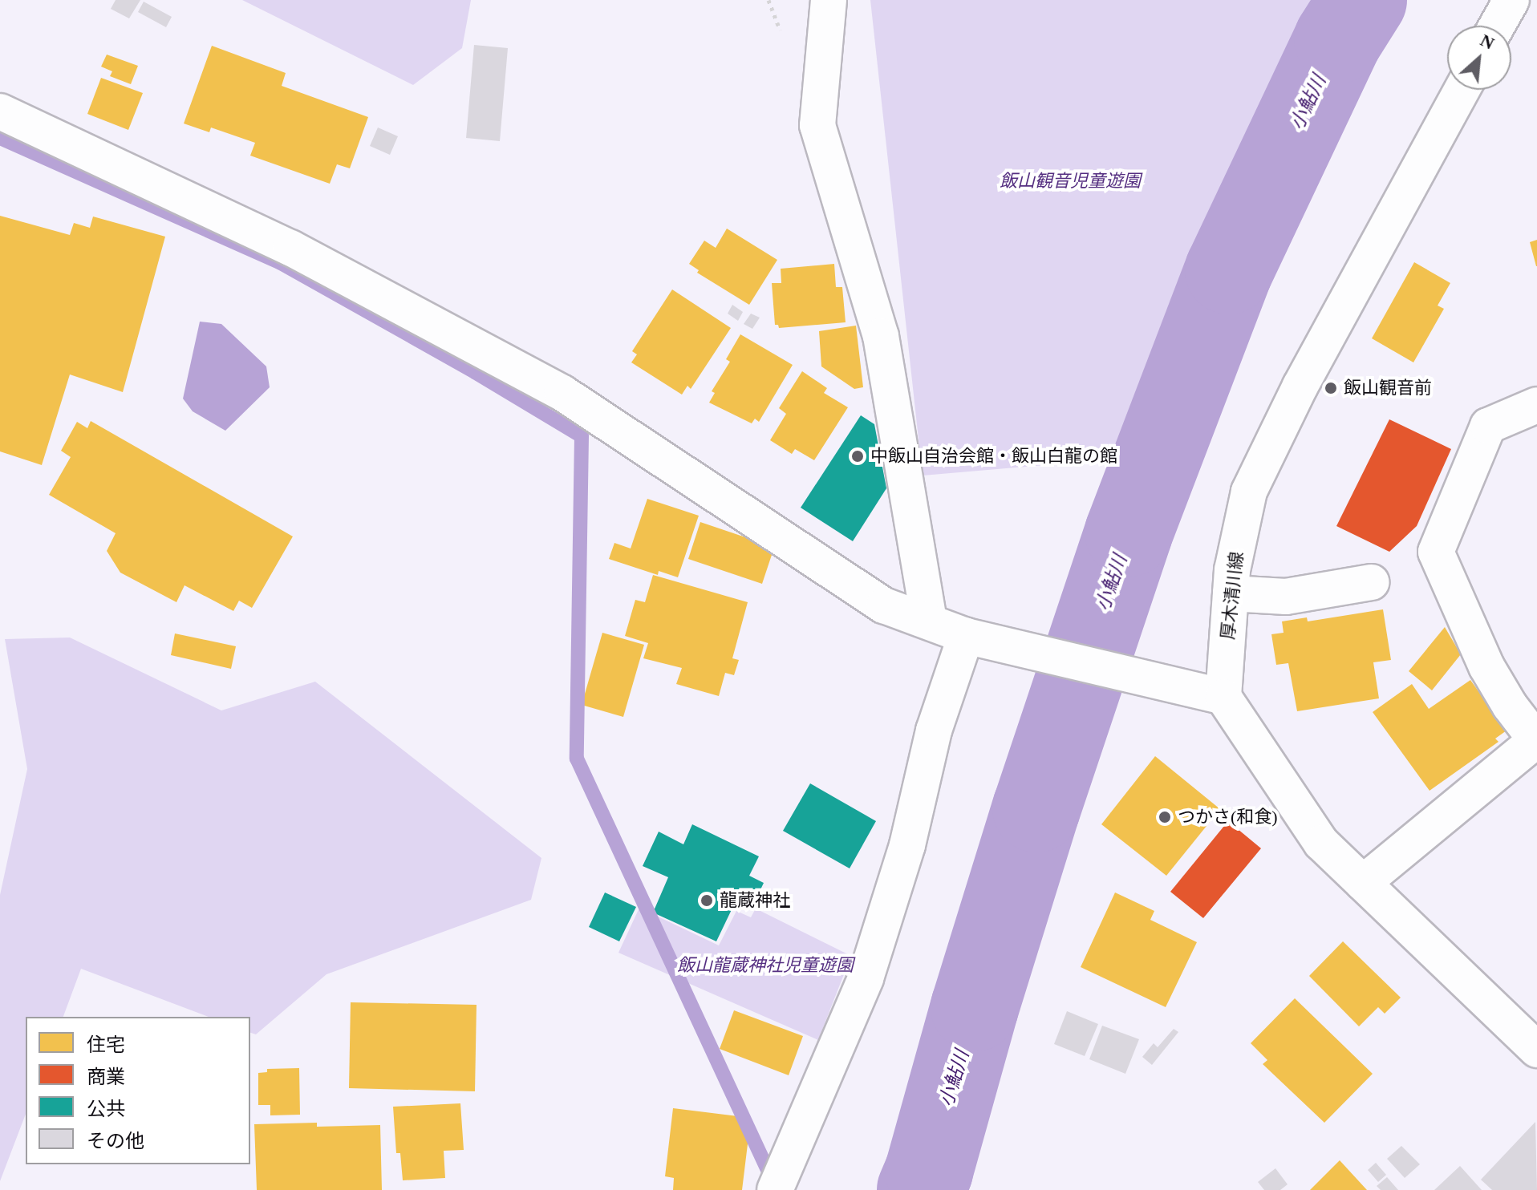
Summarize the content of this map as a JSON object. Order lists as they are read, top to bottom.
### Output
{
  "streets": {
    "street": ["厚木清川線"]
  },
  "water": ["小鮎川"],
  "parks": ["飯山観音児童遊園", "飯山龍蔵神社児童遊園"],
  "places": [
    "飯山観音前",
    "中飯山自治会館・飯山白龍の館",
    "つかさ(和食)",
    "龍蔵神社"
  ],
  "legend": [
    "住宅",
    "商業",
    "公共",
    "その他"
  ],
  "north": "top right"
}
